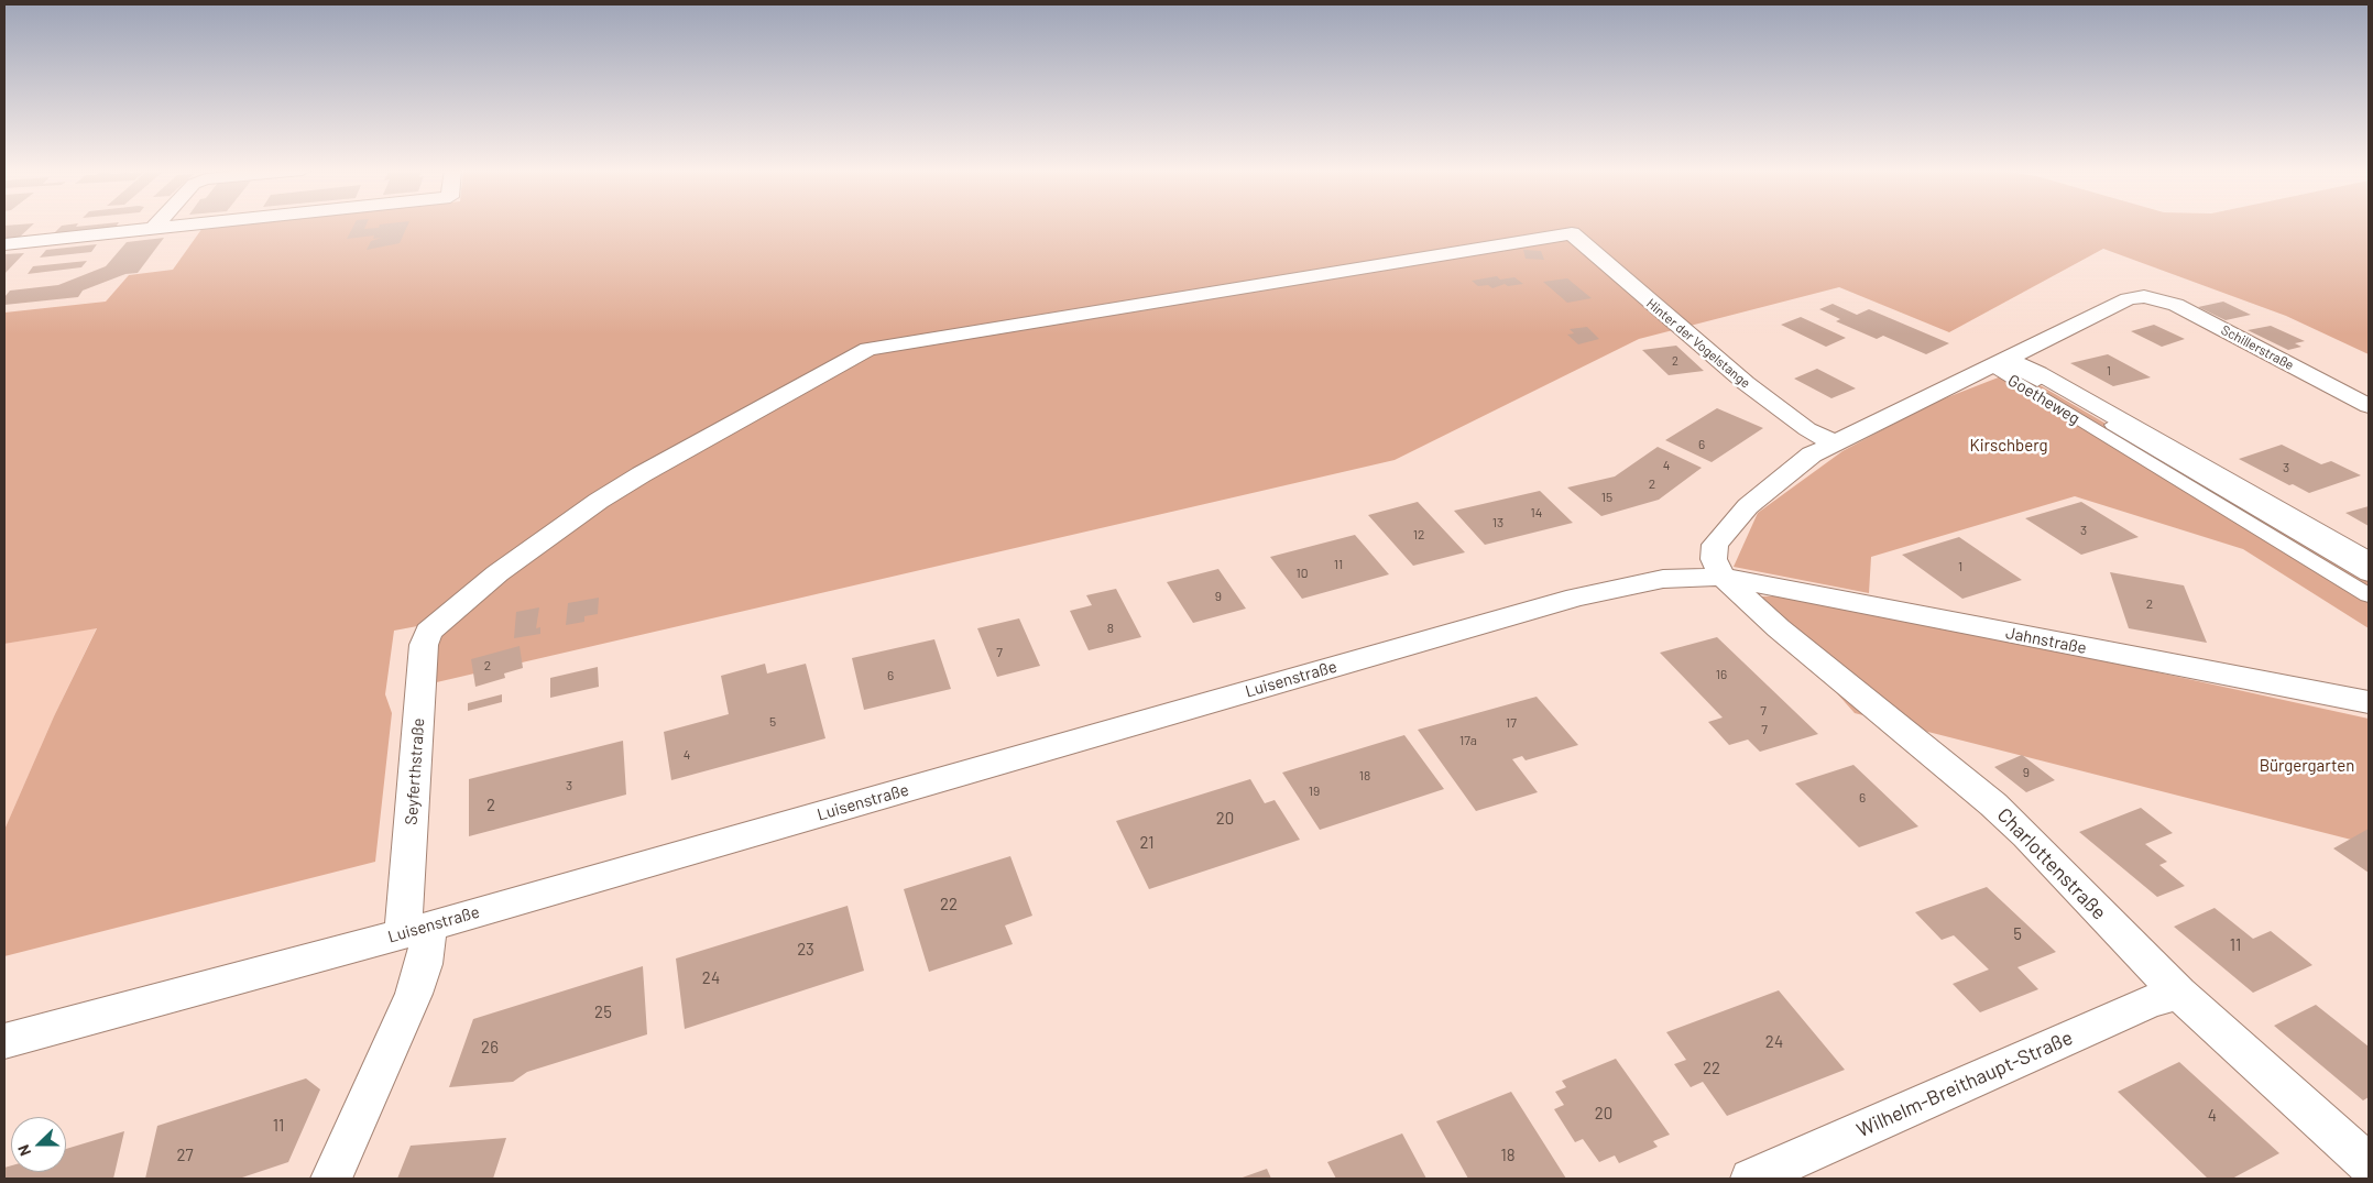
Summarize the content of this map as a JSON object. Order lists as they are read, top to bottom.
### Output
{
  "streets": {
    "street": [
      "Hinter der Vogelstange",
      "Schillerstraße",
      "Goetheweg",
      "Jahnstraße",
      "Luisenstraße",
      "Seyferthstraße",
      "Charlottenstraße",
      "Wilhelm-Breithaupt-Straße"
    ]
  },
  "crossings": [
    ["Hinter der Vogelstange", "Seyferthstraße"],
    ["Schillerstraße", "Goetheweg"],
    ["Jahnstraße", "Luisenstraße"],
    ["Jahnstraße", "Charlottenstraße"],
    ["Luisenstraße", "Seyferthstraße"],
    ["Luisenstraße", "Charlottenstraße"],
    ["Charlottenstraße", "Wilhelm-Breithaupt-Straße"]
  ],
  "parks": ["Kirschberg", "Bürgergarten"],
  "house_numbers": [
    "2",
    "1",
    "6",
    "4",
    "3",
    "2",
    "15",
    "14",
    "13",
    "3",
    "12",
    "11",
    "1",
    "10",
    "9",
    "2",
    "8",
    "7",
    "2",
    "16",
    "6",
    "7",
    "5",
    "17",
    "7",
    "17a",
    "4",
    "9",
    "18",
    "3",
    "19",
    "6",
    "2",
    "20",
    "21",
    "22",
    "5",
    "11",
    "23",
    "24",
    "25",
    "24",
    "26",
    "22",
    "20",
    "4",
    "11",
    "27",
    "18"
  ],
  "north": "left"
}
